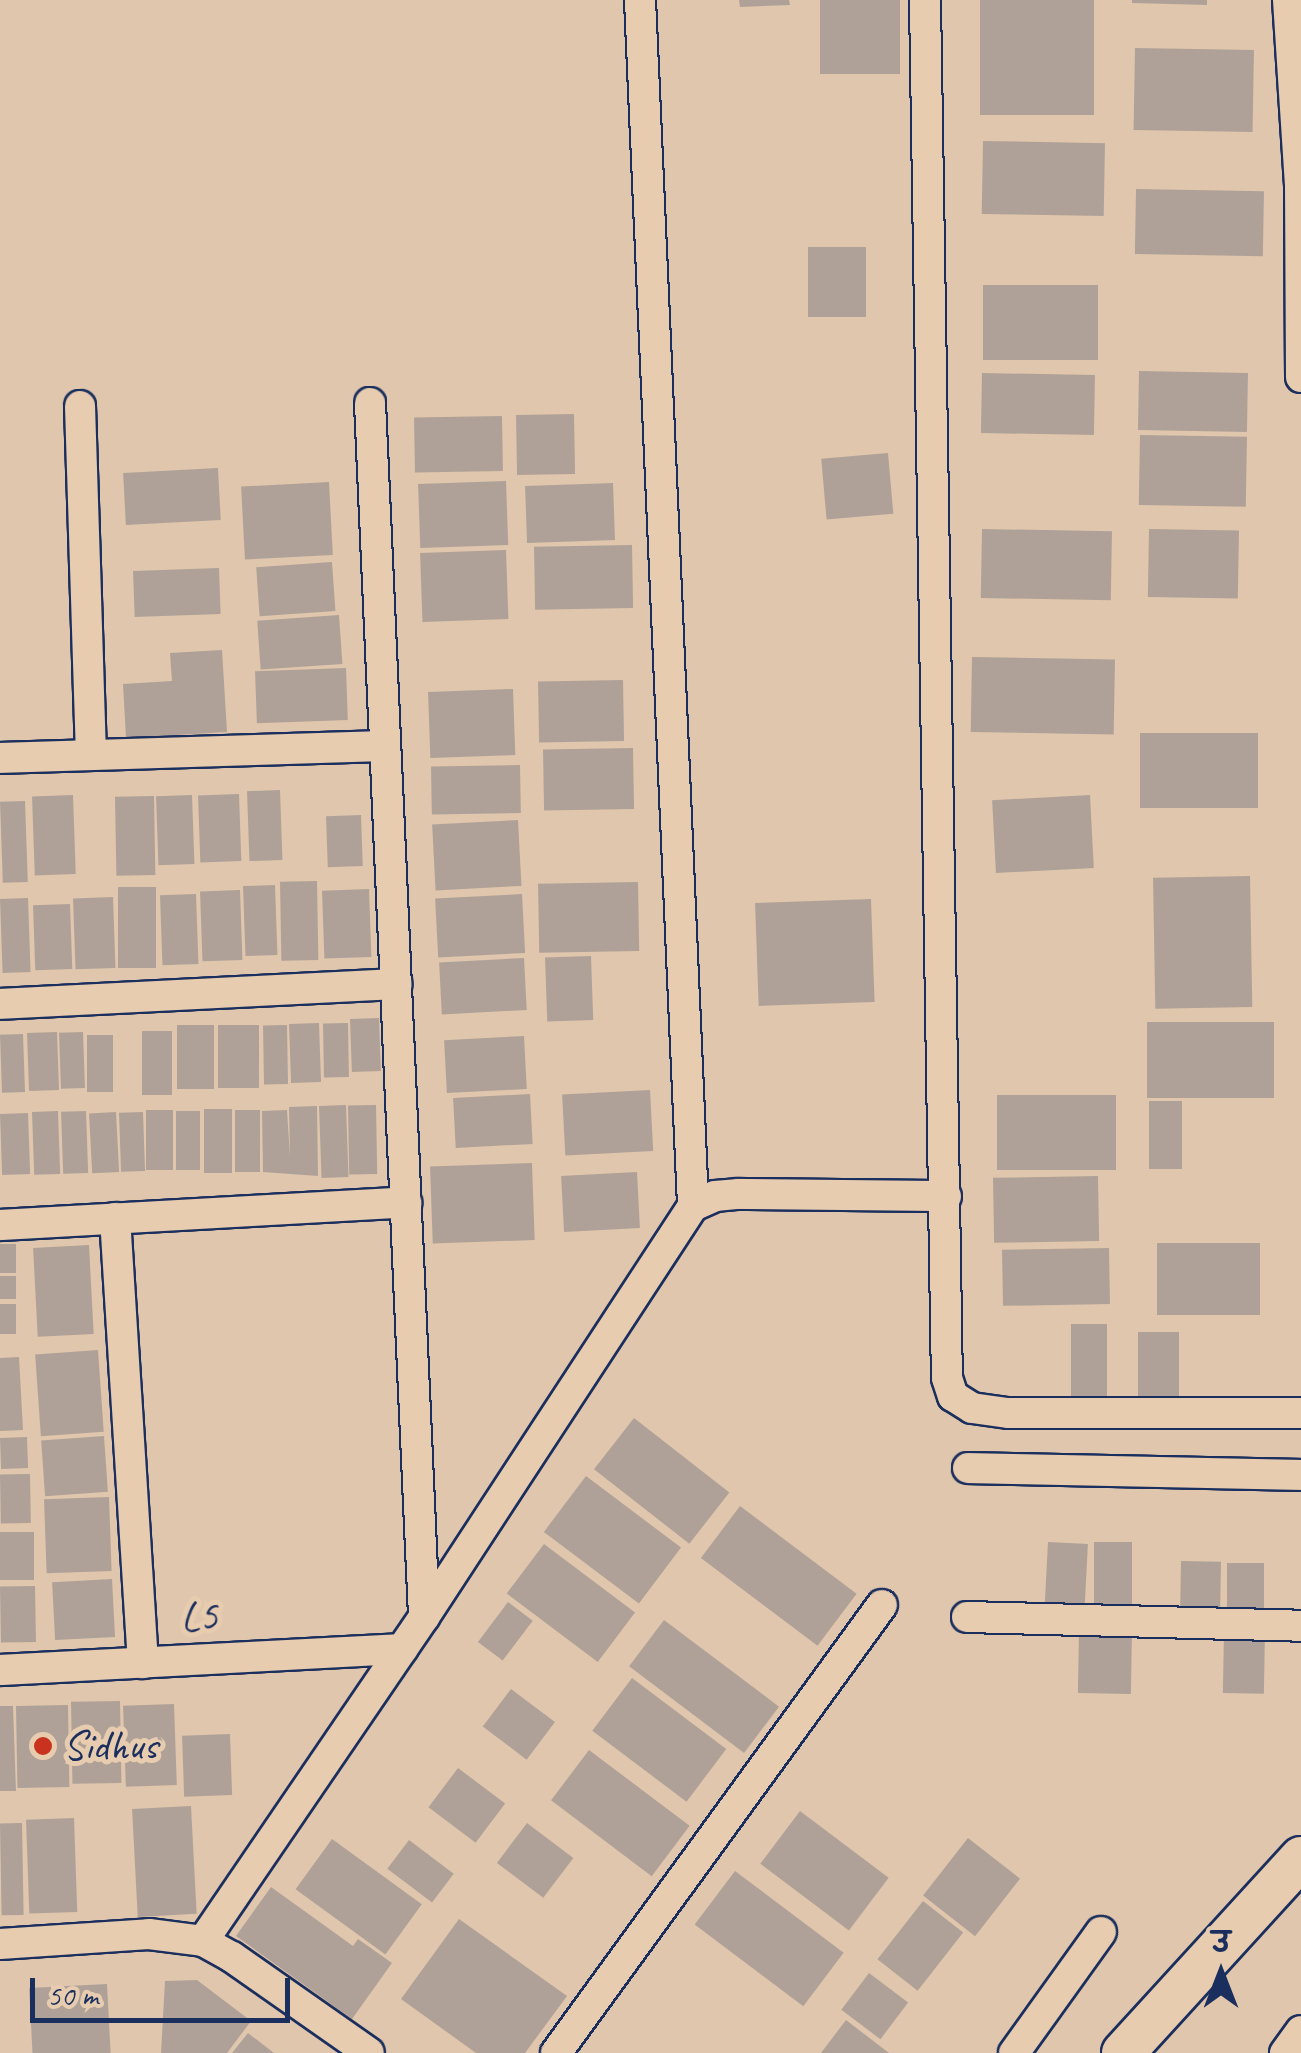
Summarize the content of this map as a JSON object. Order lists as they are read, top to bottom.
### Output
{
  "streets": {
    "street": ["L5"]
  },
  "places": ["Sidhus"],
  "scale_bar": "50 m",
  "north": "top"
}
